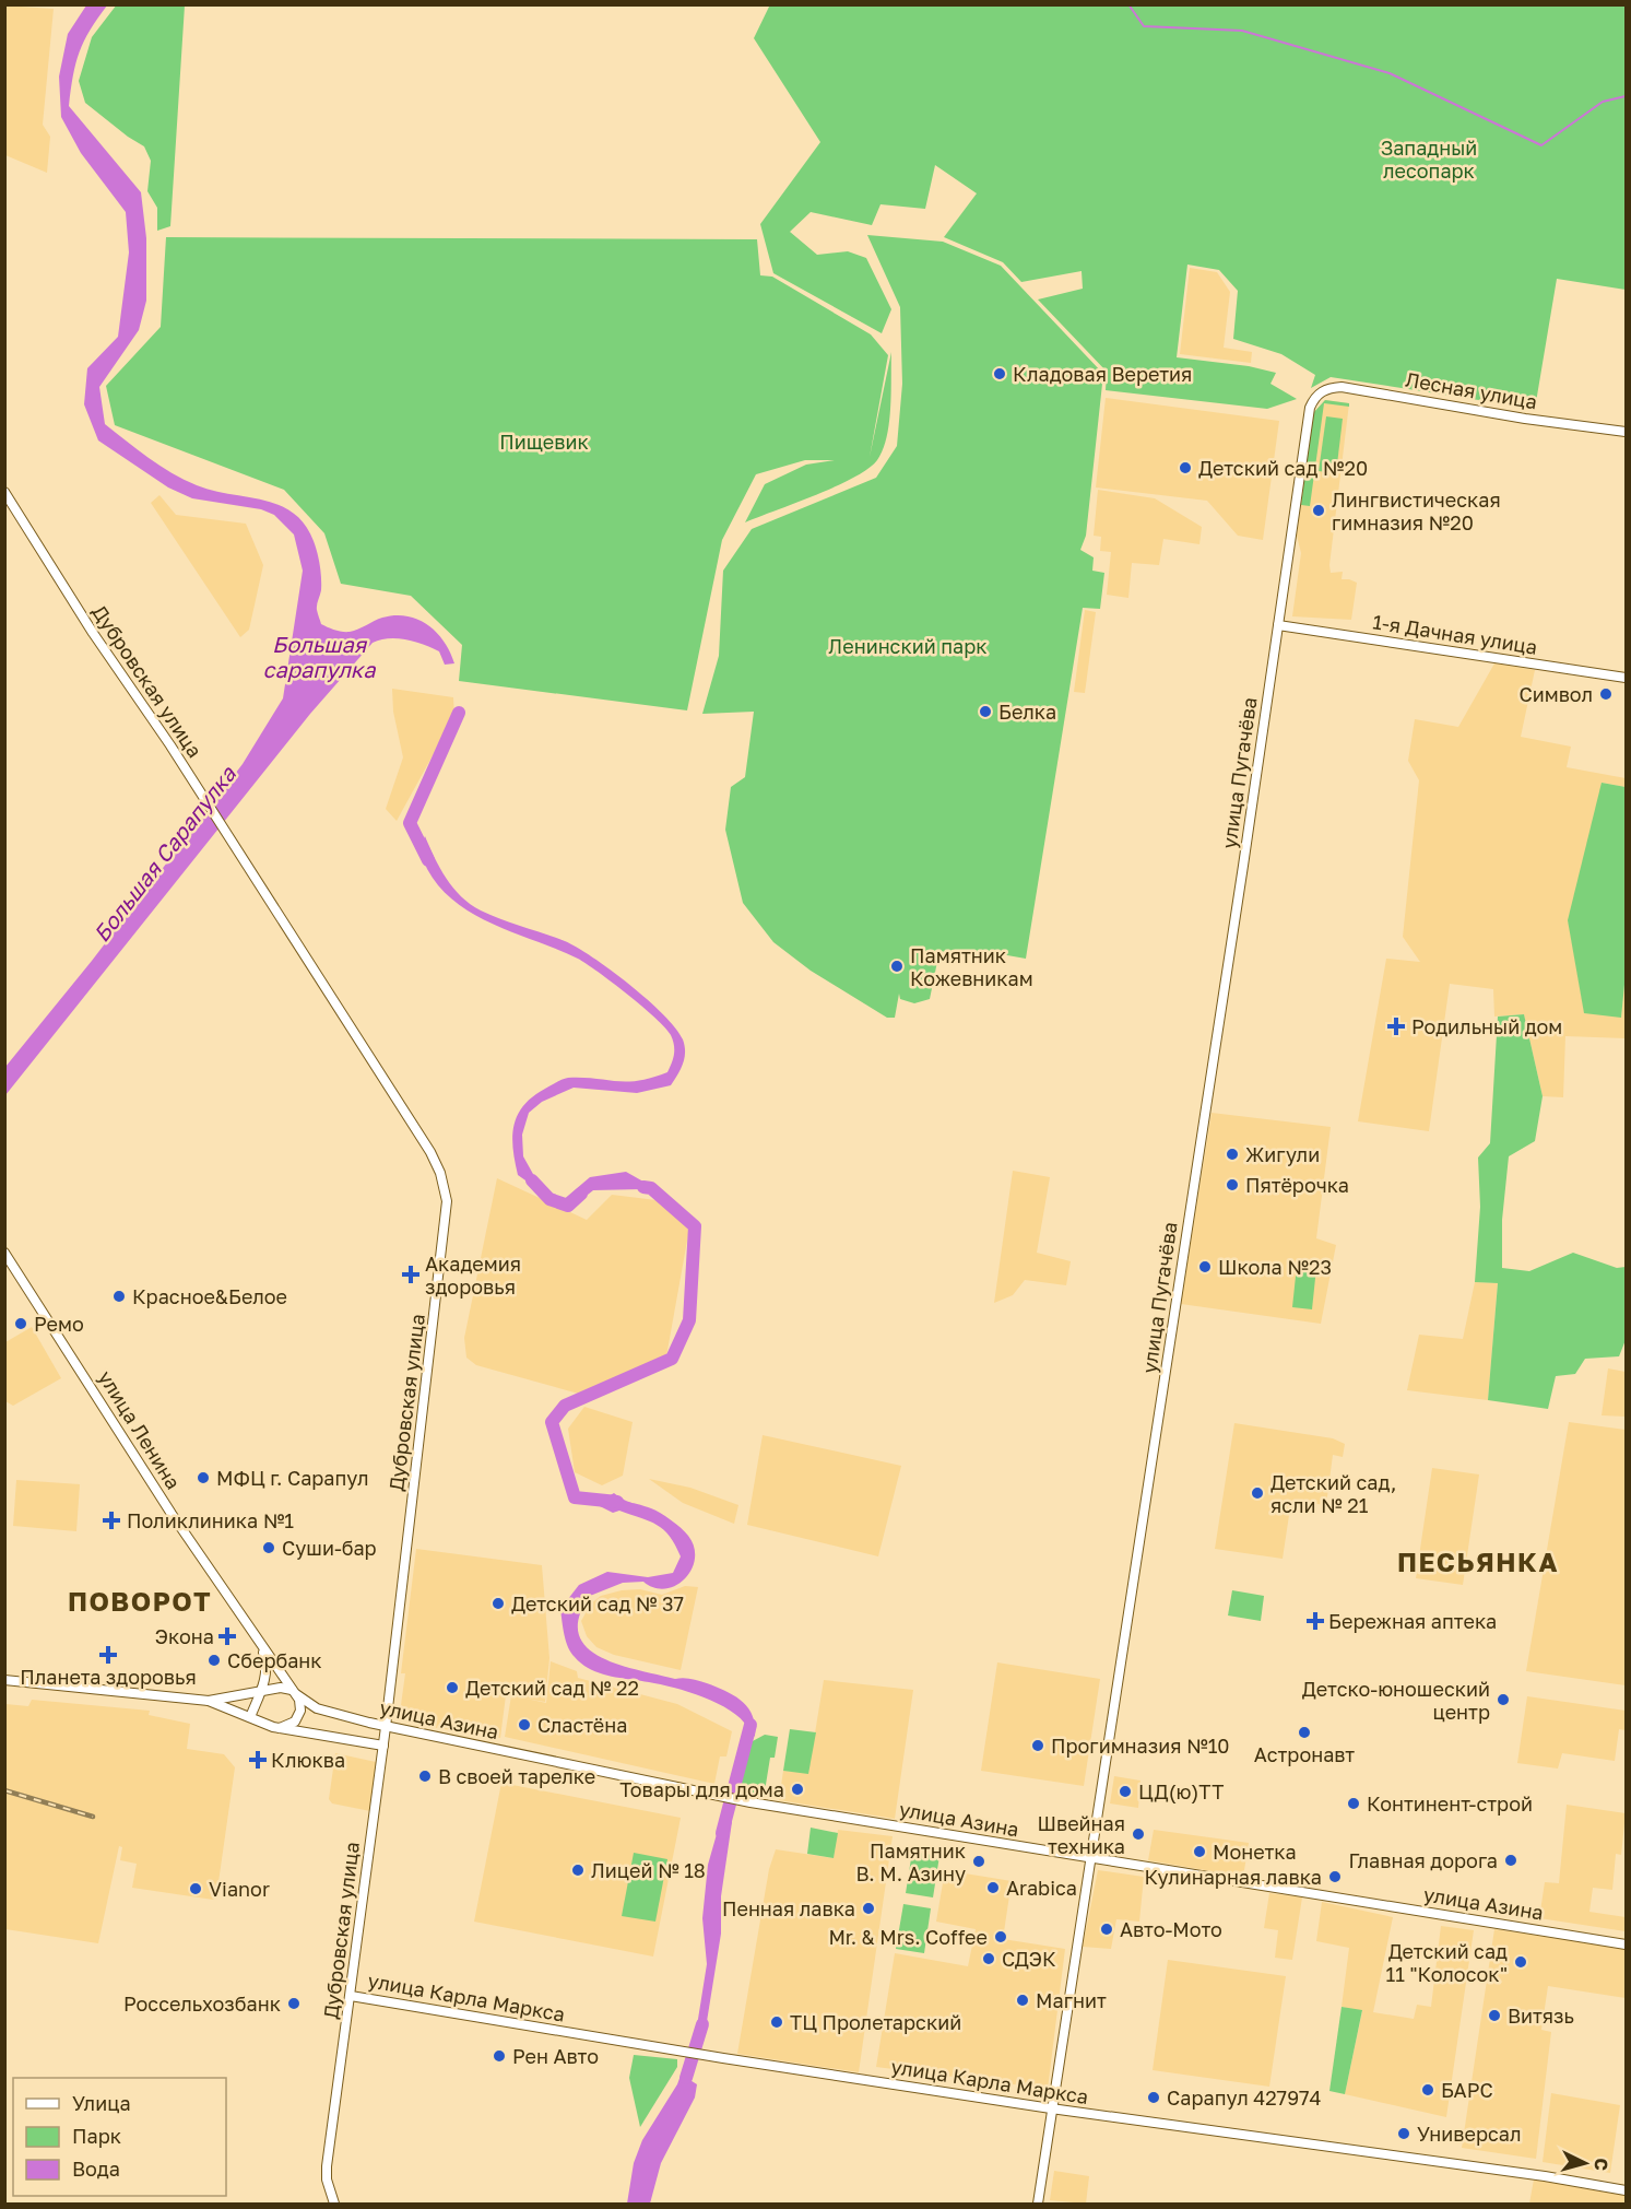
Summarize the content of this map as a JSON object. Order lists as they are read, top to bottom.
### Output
{
  "streets": {
    "main road": [
      "Лесная улица",
      "1-я Дачная улица",
      "Дубровская улица",
      "улица Пугачёва",
      "улица Ленина",
      "улица Азина",
      "улица Карла Маркса"
    ]
  },
  "crossings": [
    ["Лесная улица", "улица Пугачёва"],
    ["1-я Дачная улица", "улица Пугачёва"],
    ["Дубровская улица", "улица Азина"],
    ["Дубровская улица", "улица Карла Маркса"],
    ["улица Пугачёва", "улица Азина"],
    ["улица Пугачёва", "улица Карла Маркса"],
    ["улица Ленина", "улица Азина"]
  ],
  "districts": ["ПЕСЬЯНКА", "ПОВОРОТ"],
  "water": ["Большая сарапулка", "Большая Сарапулка"],
  "parks": ["Западный лесопарк", "Пищевик", "Ленинский парк"],
  "places": {
    "other": [
      "Кладовая Веретия",
      "Детский сад №20",
      "Лингвистическая гимназия №20",
      "Символ",
      "Белка",
      "Памятник Кожевникам",
      "Жигули",
      "Пятёрочка",
      "Школа №23",
      "Красное&Белое",
      "Ремо",
      "МФЦ г. Сарапул",
      "Детский сад, ясли № 21",
      "Суши-бар",
      "Детский сад № 37",
      "Сбербанк",
      "Детский сад № 22",
      "Детско-юношеский центр",
      "Сластёна",
      "Астронавт",
      "Прогимназия №10",
      "В своей тарелке",
      "Товары для дома",
      "ЦД(ю)ТТ",
      "Континент-строй",
      "Швейная техника",
      "Монетка",
      "Главная дорога",
      "Памятник В. М. Азину",
      "Лицей № 18",
      "Кулинарная лавка",
      "Arabica",
      "Vianor",
      "Пенная лавка",
      "Авто-Мото",
      "Mr. & Mrs. Coffee",
      "СДЭК",
      "Детский сад 11 \"Колосок\"",
      "Магнит",
      "Россельхозбанк",
      "Витязь",
      "ТЦ Пролетарский",
      "Рен Авто",
      "БАРС",
      "Сарапул 427974",
      "Универсал"
    ],
    "health": [
      "Родильный дом",
      "Академия здоровья",
      "Поликлиника №1",
      "Бережная аптека",
      "Экона",
      "Планета здоровья",
      "Клюква"
    ]
  },
  "legend": ["Улица", "Парк", "Вода"],
  "north": "right"
}
